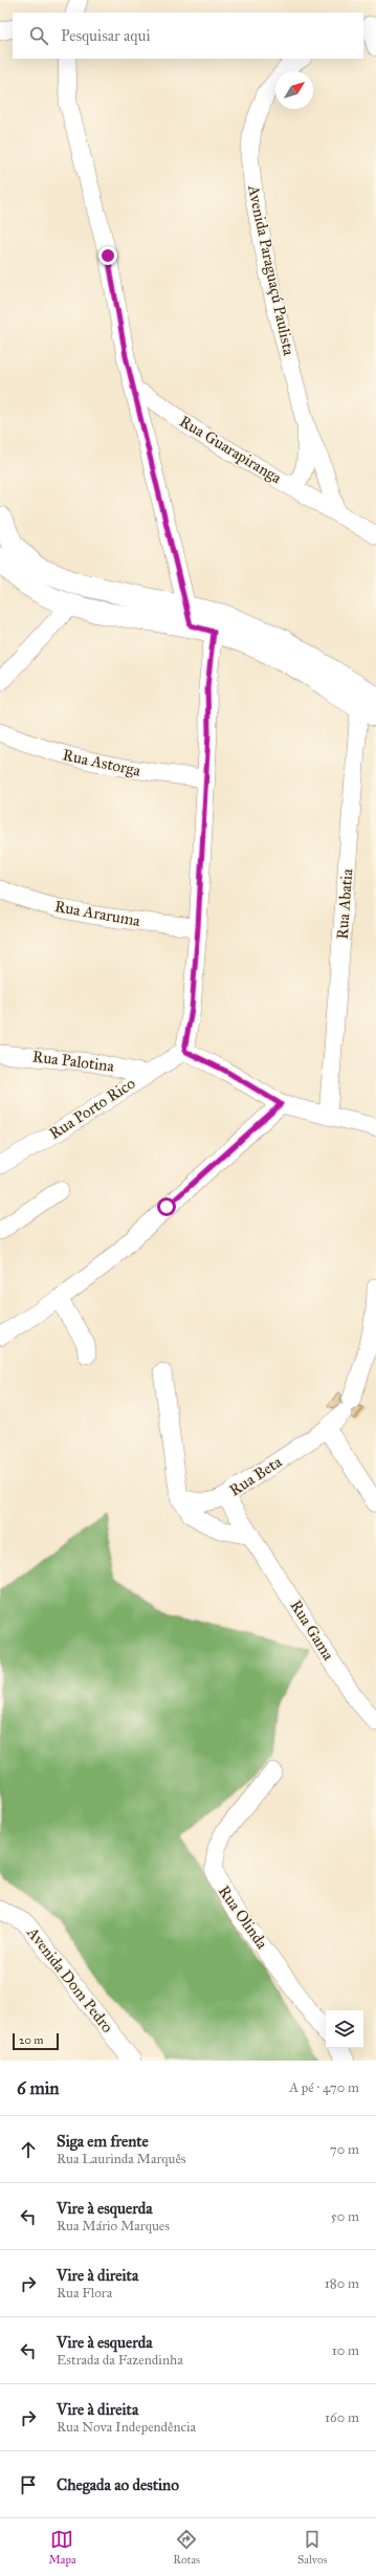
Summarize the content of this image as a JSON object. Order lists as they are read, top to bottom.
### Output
{
  "streets": {
    "street": [
      "Avenida Paraguaçú Paulista",
      "Rua Guarapiranga",
      "Rua Astorga",
      "Rua Abatia",
      "Rua Araruma",
      "Rua Palotina",
      "Rua Porto Rico",
      "Rua Beta",
      "Rua Gama",
      "Rua Olinda",
      "Avenida Dom Pedro"
    ]
  },
  "crossings": [
    ["Avenida Paraguaçú Paulista", "Rua Guarapiranga"],
    ["Rua Palotina", "Rua Porto Rico"],
    ["Rua Beta", "Rua Gama"]
  ],
  "scale_bar": "20 m",
  "north": "top right",
  "page": {
    "search": "Pesquisar aqui",
    "scale": "20 m",
    "heading": ["6 min", "A pé · 470 m"],
    "list": [
      ["Siga em frente", "Rua Laurinda Marquês", "70 m"],
      ["Vire à esquerda", "Rua Mário Marques", "50 m"],
      ["Vire à direita", "Rua Flora", "180 m"],
      ["Vire à esquerda", "Estrada da Fazendinha", "10 m"],
      ["Vire à direita", "Rua Nova Independência", "160 m"],
      "Chegada ao destino"
    ],
    "nav": ["Mapa", "Rotas", "Salvos"]
  }
}
